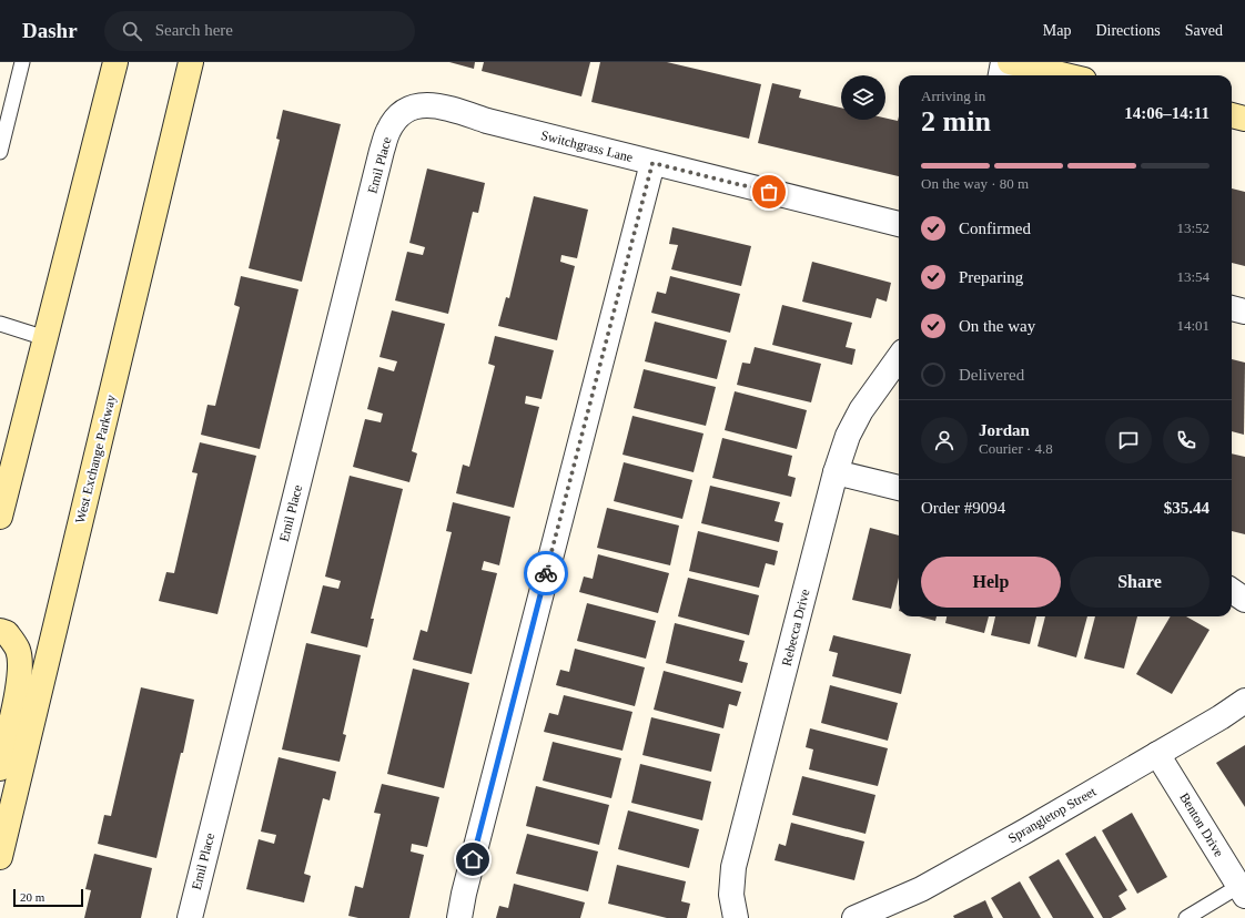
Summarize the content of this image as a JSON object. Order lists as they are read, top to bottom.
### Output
{
  "streets": {
    "main road": ["West Exchange Parkway"],
    "street": [
      "Switchgrass Lane",
      "Emil Place",
      "Rebecca Drive",
      "Sprangletop Street",
      "Benton Drive"
    ]
  },
  "crossings": [
    ["Switchgrass Lane", "Emil Place"],
    ["Sprangletop Street", "Benton Drive"]
  ],
  "scale_bar": "20 m",
  "page": {
    "header": "Dashr",
    "search": "Search here",
    "nav": ["Map", "Directions", "Saved"],
    "heading": ["2 min", "Arriving in", "14:06–14:11"],
    "panel": [
      "Jordan",
      "Courier · 4.8",
      "Order #9094",
      "$35.44"
    ],
    "bar": "On the way · 80 m",
    "list": [
      ["Confirmed", "13:52"],
      ["Preparing", "13:54"],
      ["On the way", "14:01"],
      "Delivered"
    ],
    "buttons": ["Help", "Share"],
    "scale": "20 m"
  }
}
